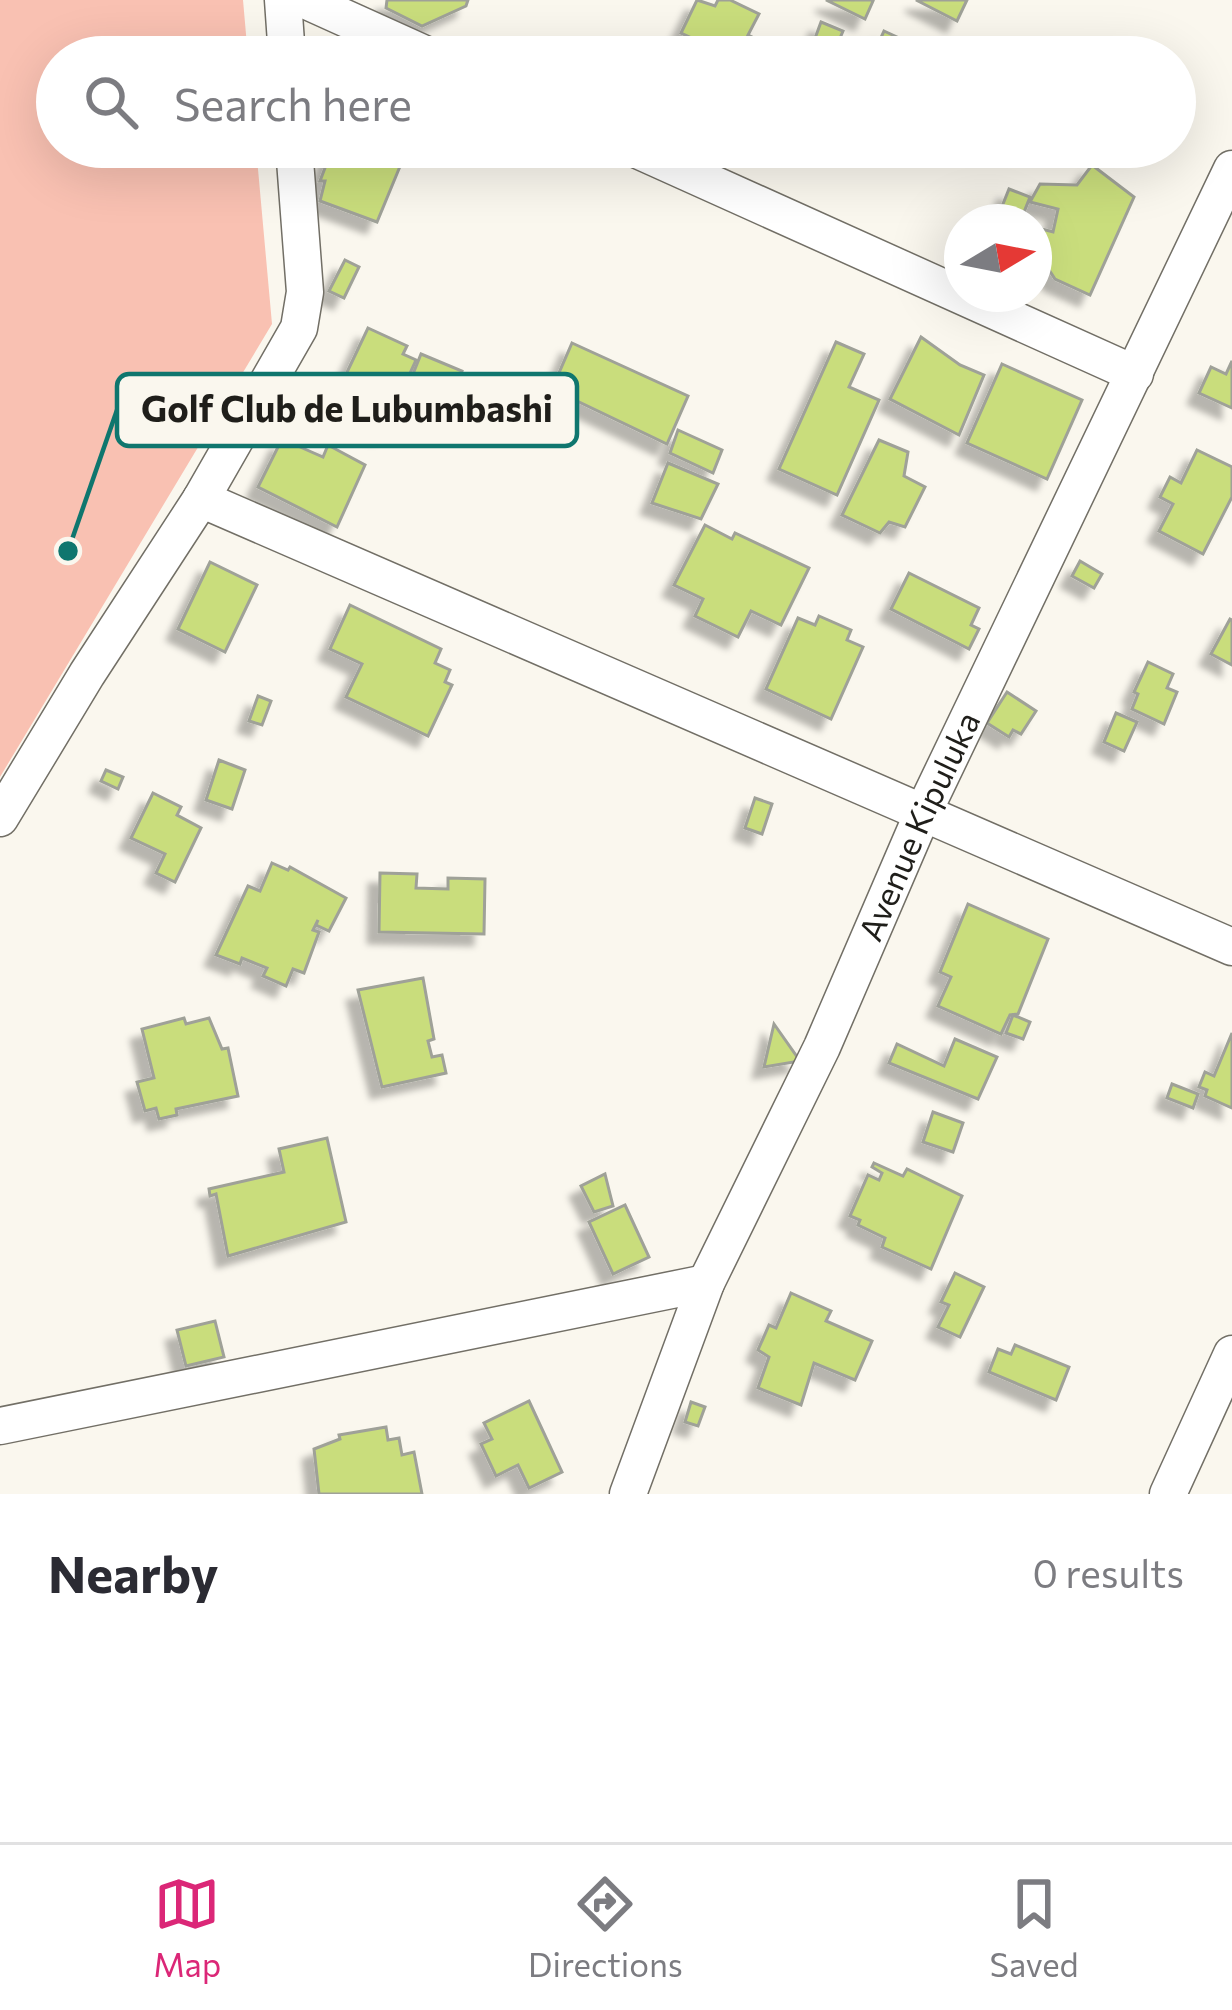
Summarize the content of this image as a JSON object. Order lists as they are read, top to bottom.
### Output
{
  "streets": {
    "street": ["Avenue Kipuluka"]
  },
  "places": ["Golf Club de Lubumbashi"],
  "north": "right",
  "page": {
    "search": "Search here",
    "heading": ["Nearby", "0 results"],
    "nav": ["Map", "Directions", "Saved"]
  }
}
